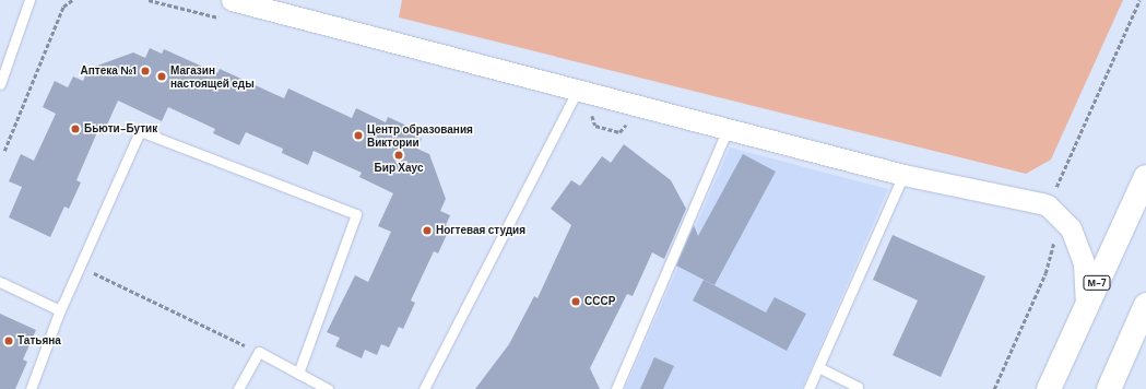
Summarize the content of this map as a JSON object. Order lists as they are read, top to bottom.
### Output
{
  "streets": {
    "highway": ["М-7"]
  },
  "places": [
    "Аптека №1",
    "Магазин настоящей еды",
    "Бьюти-Бутик",
    "Центр образования Виктории",
    "Бир Хаус",
    "Ногтевая студия",
    "СССР",
    "Татьяна"
  ]
}
